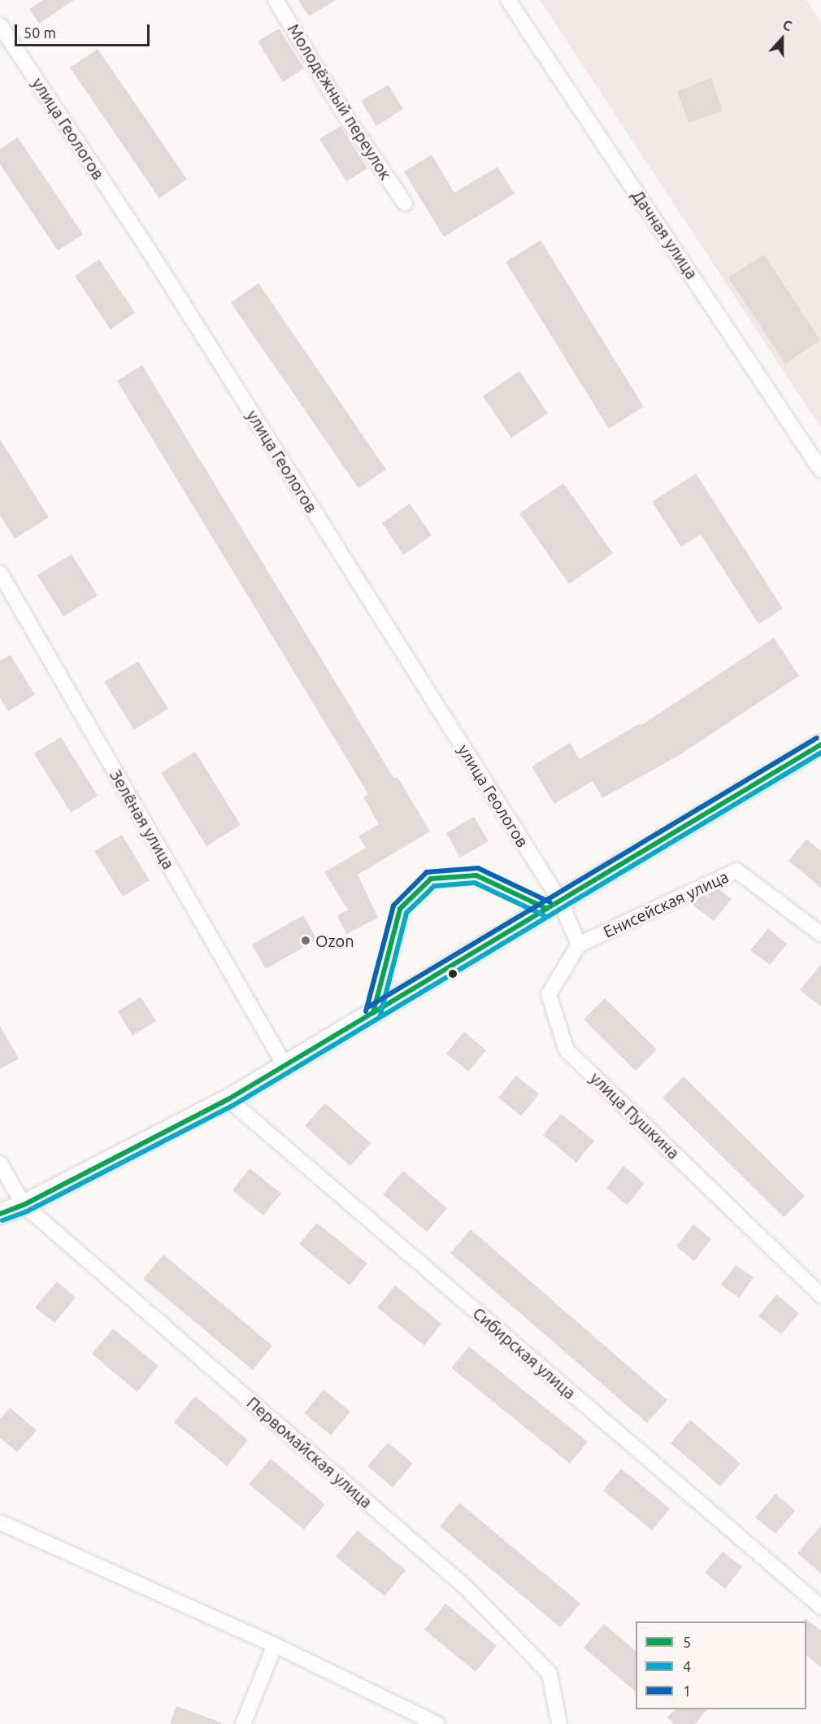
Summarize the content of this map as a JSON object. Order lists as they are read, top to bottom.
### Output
{
  "streets": {
    "street": [
      "Молодёжный переулок",
      "улица Геологов",
      "Дачная улица",
      "Зелёная улица",
      "Енисейская улица",
      "улица Пушкина",
      "Сибирская улица",
      "Первомайская улица"
    ]
  },
  "crossings": [
    ["Енисейская улица", "улица Пушкина"]
  ],
  "places": ["Ozon"],
  "lines": ["transit line 1", "transit line 5", "transit line 4"],
  "legend": ["5", "4", "1"],
  "scale_bar": "50 m",
  "north": "top"
}
